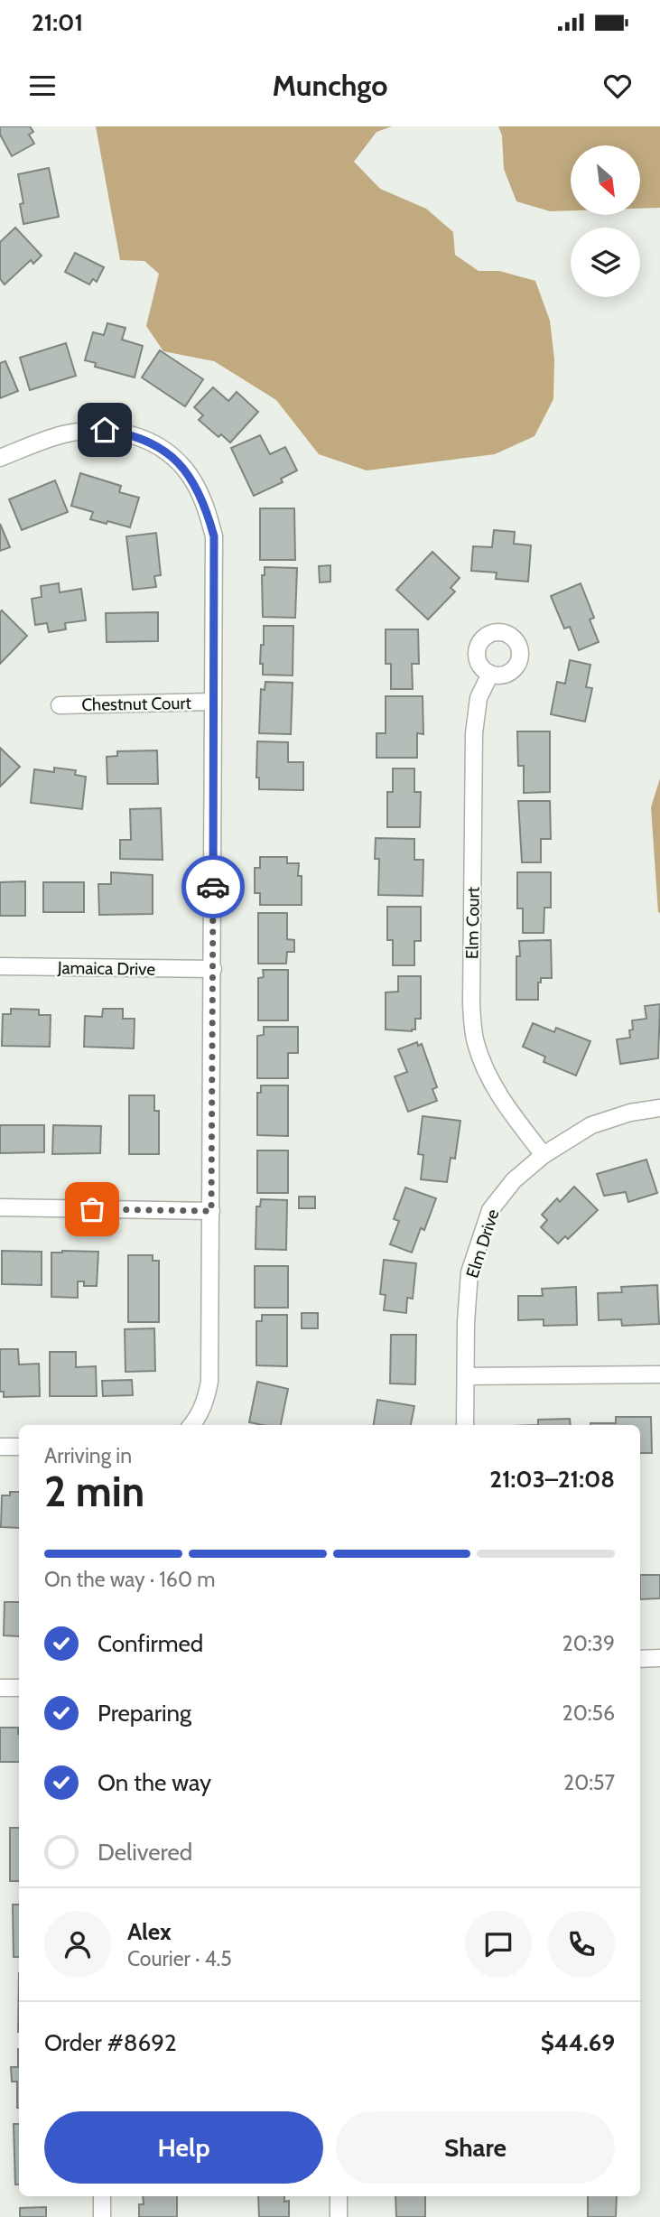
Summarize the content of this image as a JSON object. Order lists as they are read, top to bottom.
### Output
{
  "streets": {
    "street": [
      "Chestnut Court",
      "Elm Court",
      "Jamaica Drive",
      "Elm Drive"
    ]
  },
  "crossings": [
    ["Elm Court", "Elm Drive"]
  ],
  "north": "bottom right",
  "page": {
    "status": "21:01",
    "header": "Munchgo",
    "heading": ["2 min", "Arriving in", "21:03–21:08"],
    "panel": [
      "Alex",
      "Courier · 4.5",
      "Order #8692",
      "$44.69"
    ],
    "bar": "On the way · 160 m",
    "list": [
      ["Confirmed", "20:39"],
      ["Preparing", "20:56"],
      ["On the way", "20:57"],
      "Delivered"
    ],
    "buttons": ["Help", "Share"]
  }
}
